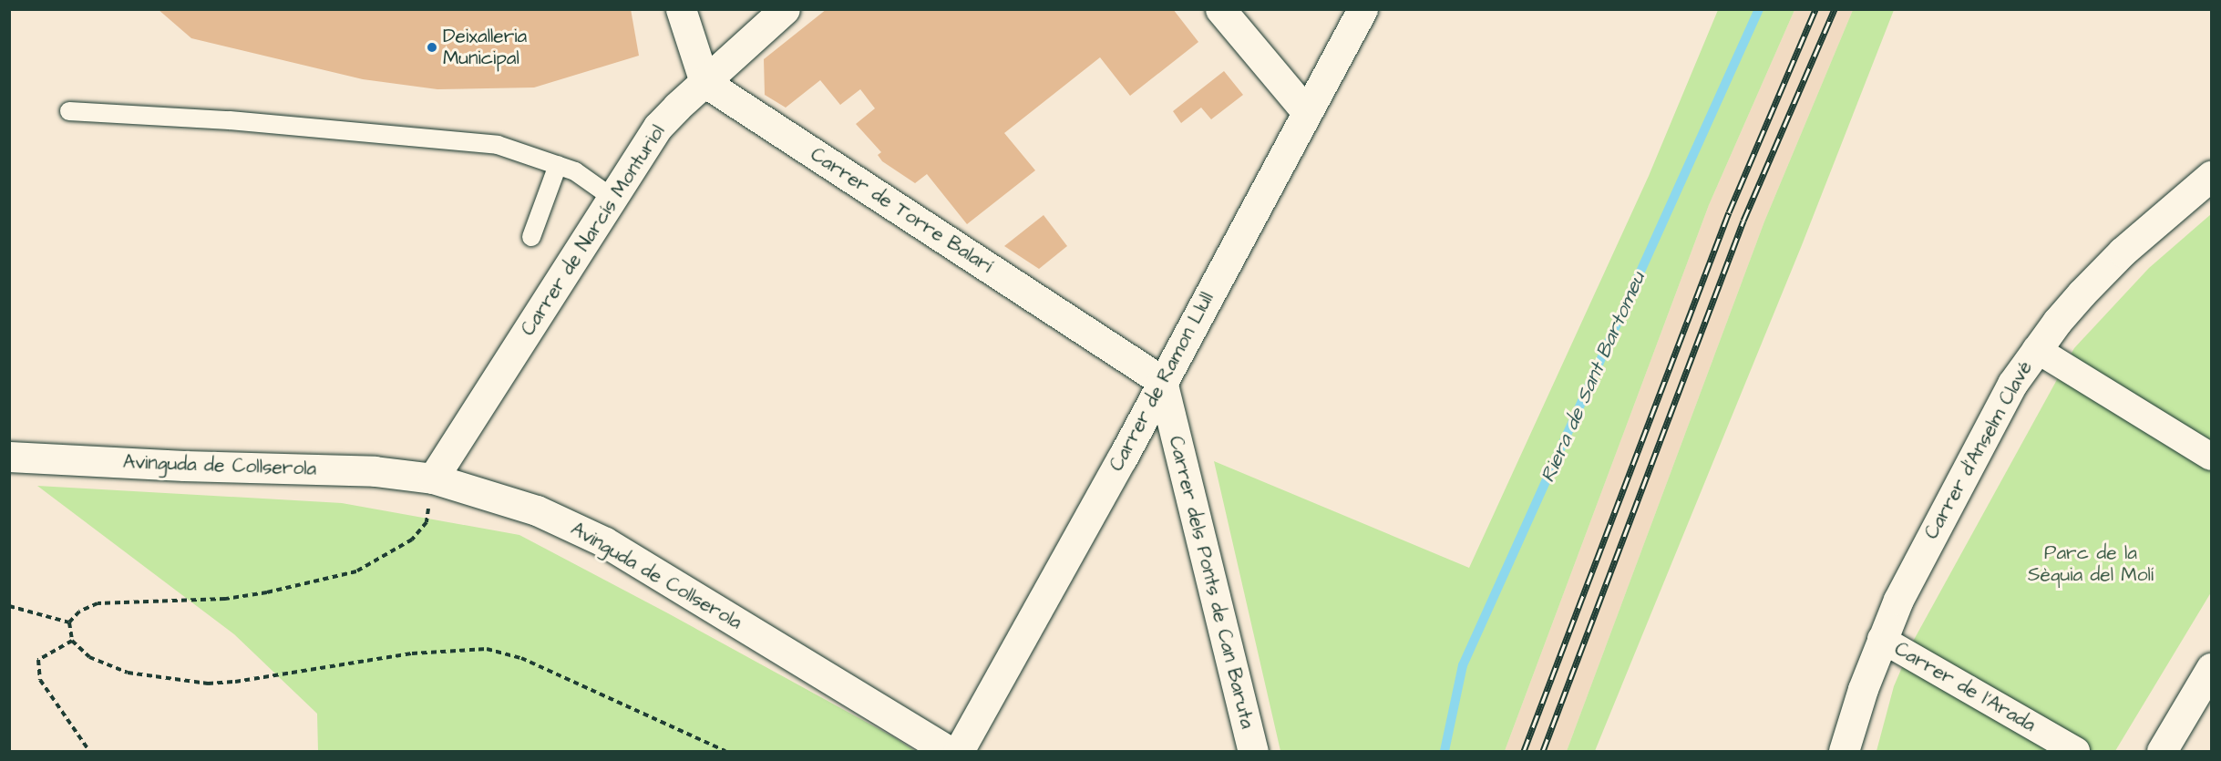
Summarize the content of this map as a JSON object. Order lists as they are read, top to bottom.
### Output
{
  "streets": {
    "street": [
      "Carrer de Torre Balarí",
      "Carrer de Narcís Monturiol",
      "Carrer de Ramon Llull",
      "Carrer d'Anselm Clavé",
      "Avinguda de Collserola",
      "Carrer dels Ponts de Can Baruta",
      "Carrer de l'Arada"
    ]
  },
  "crossings": [
    ["Carrer de Torre Balarí", "Carrer de Narcís Monturiol"],
    ["Carrer de Torre Balarí", "Carrer de Ramon Llull"],
    ["Carrer de Torre Balarí", "Carrer dels Ponts de Can Baruta"],
    ["Carrer de Narcís Monturiol", "Avinguda de Collserola"],
    ["Carrer de Ramon Llull", "Carrer dels Ponts de Can Baruta"],
    ["Carrer d'Anselm Clavé", "Carrer de l'Arada"]
  ],
  "water": ["Riera de Sant Bartomeu"],
  "parks": ["Parc de la Sèquia del Molí"],
  "places": ["Deixalleria Municipal"]
}
